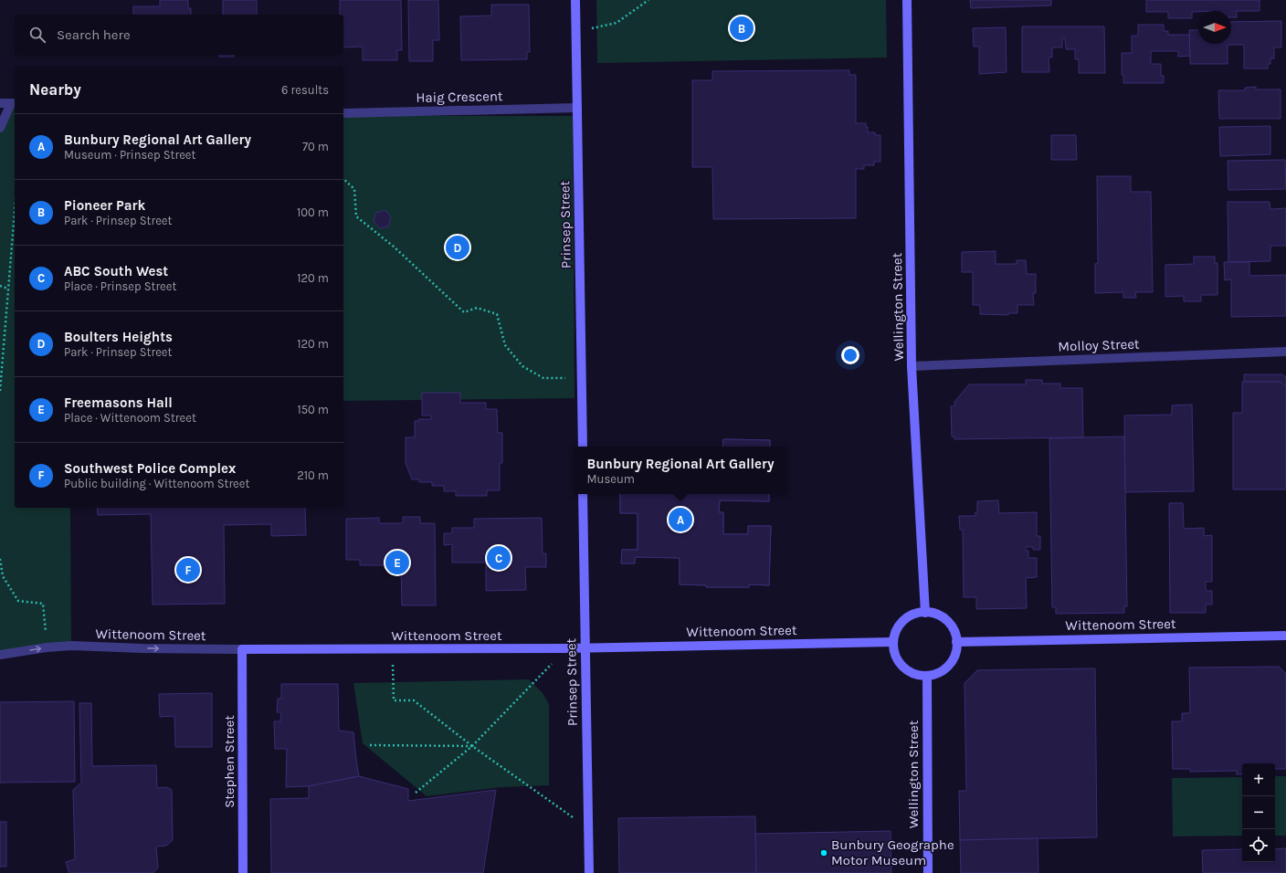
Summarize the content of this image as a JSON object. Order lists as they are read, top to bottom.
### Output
{
  "streets": {
    "street": [
      "Haig Crescent",
      "Prinsep Street",
      "Wellington Street",
      "Molloy Street",
      "Wittenoom Street",
      "Stephen Street"
    ]
  },
  "crossings": [
    ["Haig Crescent", "Prinsep Street"],
    ["Prinsep Street", "Wittenoom Street"],
    ["Wellington Street", "Molloy Street"],
    ["Wellington Street", "Wittenoom Street"],
    ["Wittenoom Street", "Stephen Street"]
  ],
  "places": ["Bunbury Geographe Motor Museum"],
  "north": "right",
  "page": {
    "pins": [
      "B",
      "D",
      "A",
      "C",
      "E",
      "F"
    ],
    "search": "Search here",
    "heading": ["Nearby", "6 results"],
    "list": [
      {
        "mark": "A",
        "name": "Bunbury Regional Art Gallery",
        "note": "Museum · Prinsep Street",
        "value": "70 m"
      },
      {
        "mark": "B",
        "name": "Pioneer Park",
        "note": "Park · Prinsep Street",
        "value": "100 m"
      },
      {
        "mark": "C",
        "name": "ABC South West",
        "note": "Place · Prinsep Street",
        "value": "120 m"
      },
      {
        "mark": "D",
        "name": "Boulters Heights",
        "note": "Park · Prinsep Street",
        "value": "120 m"
      },
      {
        "mark": "E",
        "name": "Freemasons Hall",
        "note": "Place · Wittenoom Street",
        "value": "150 m"
      },
      {
        "mark": "F",
        "name": "Southwest Police Complex",
        "note": "Public building · Wittenoom Street",
        "value": "210 m"
      }
    ],
    "popup": ["Bunbury Regional Art Gallery", "Museum"],
    "map_buttons": ["+", "−"]
  }
}
